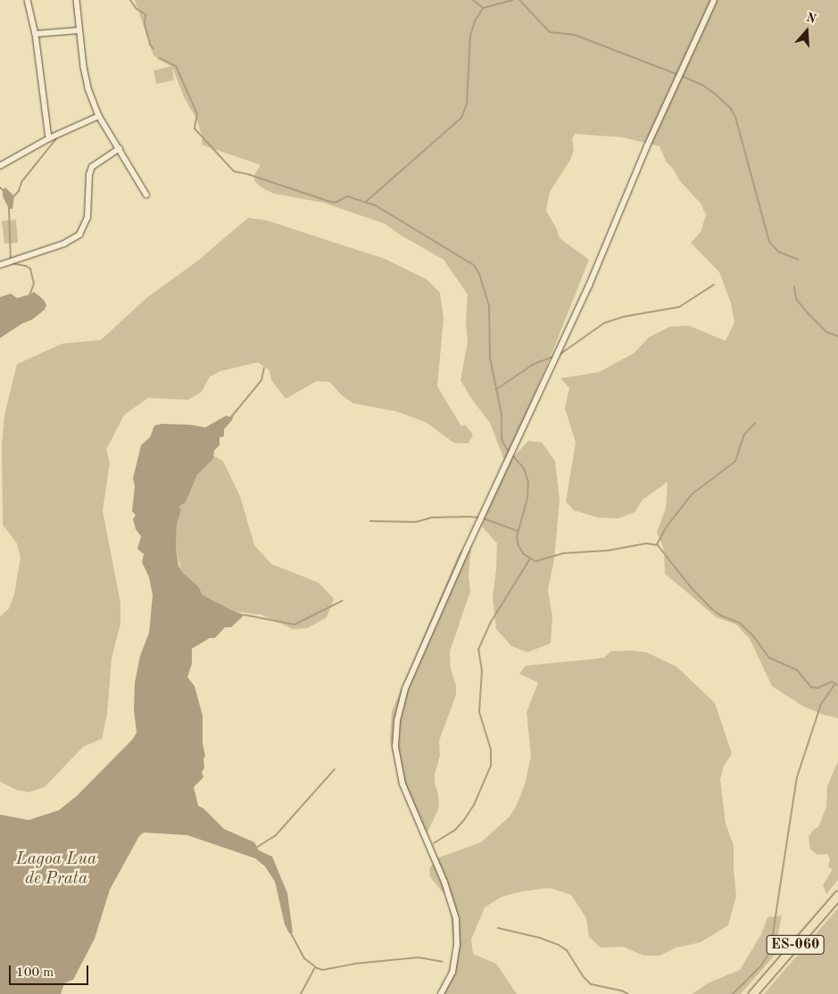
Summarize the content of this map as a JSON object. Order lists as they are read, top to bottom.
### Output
{
  "streets": {
    "main road": ["ES-060"]
  },
  "water": ["Lagoa Lua de Prata"],
  "scale_bar": "100 m",
  "north": "top"
}
